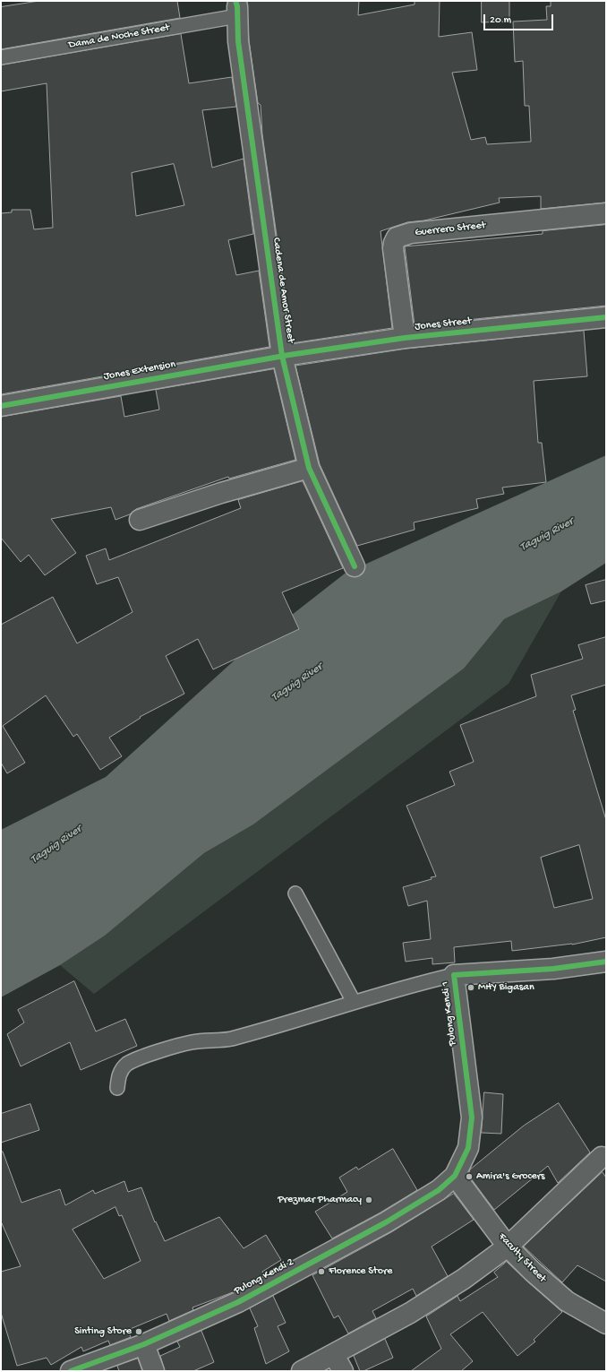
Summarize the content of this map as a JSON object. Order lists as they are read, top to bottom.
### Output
{
  "streets": {
    "street": [
      "Guerrero Street",
      "Cadena de Amor Street",
      "Jones Street",
      "Jones Extension",
      "Pulong Kendi 1",
      "Faculty Street",
      "Pulong Kendi 2"
    ],
    "lane": ["Dama de Noche Street"]
  },
  "crossings": [
    ["Dama de Noche Street", "Cadena de Amor Street"],
    ["Guerrero Street", "Jones Street"],
    ["Cadena de Amor Street", "Jones Street"],
    ["Cadena de Amor Street", "Jones Extension"],
    ["Jones Street", "Jones Extension"],
    ["Pulong Kendi 1", "Faculty Street"],
    ["Pulong Kendi 1", "Pulong Kendi 2"],
    ["Faculty Street", "Pulong Kendi 2"]
  ],
  "water": ["Taguig River"],
  "places": [
    "MHY Bigasan",
    "Amira's Grocers",
    "Prezmar Pharmacy",
    "Florence Store",
    "Sinting Store"
  ],
  "scale_bar": "20 m"
}
